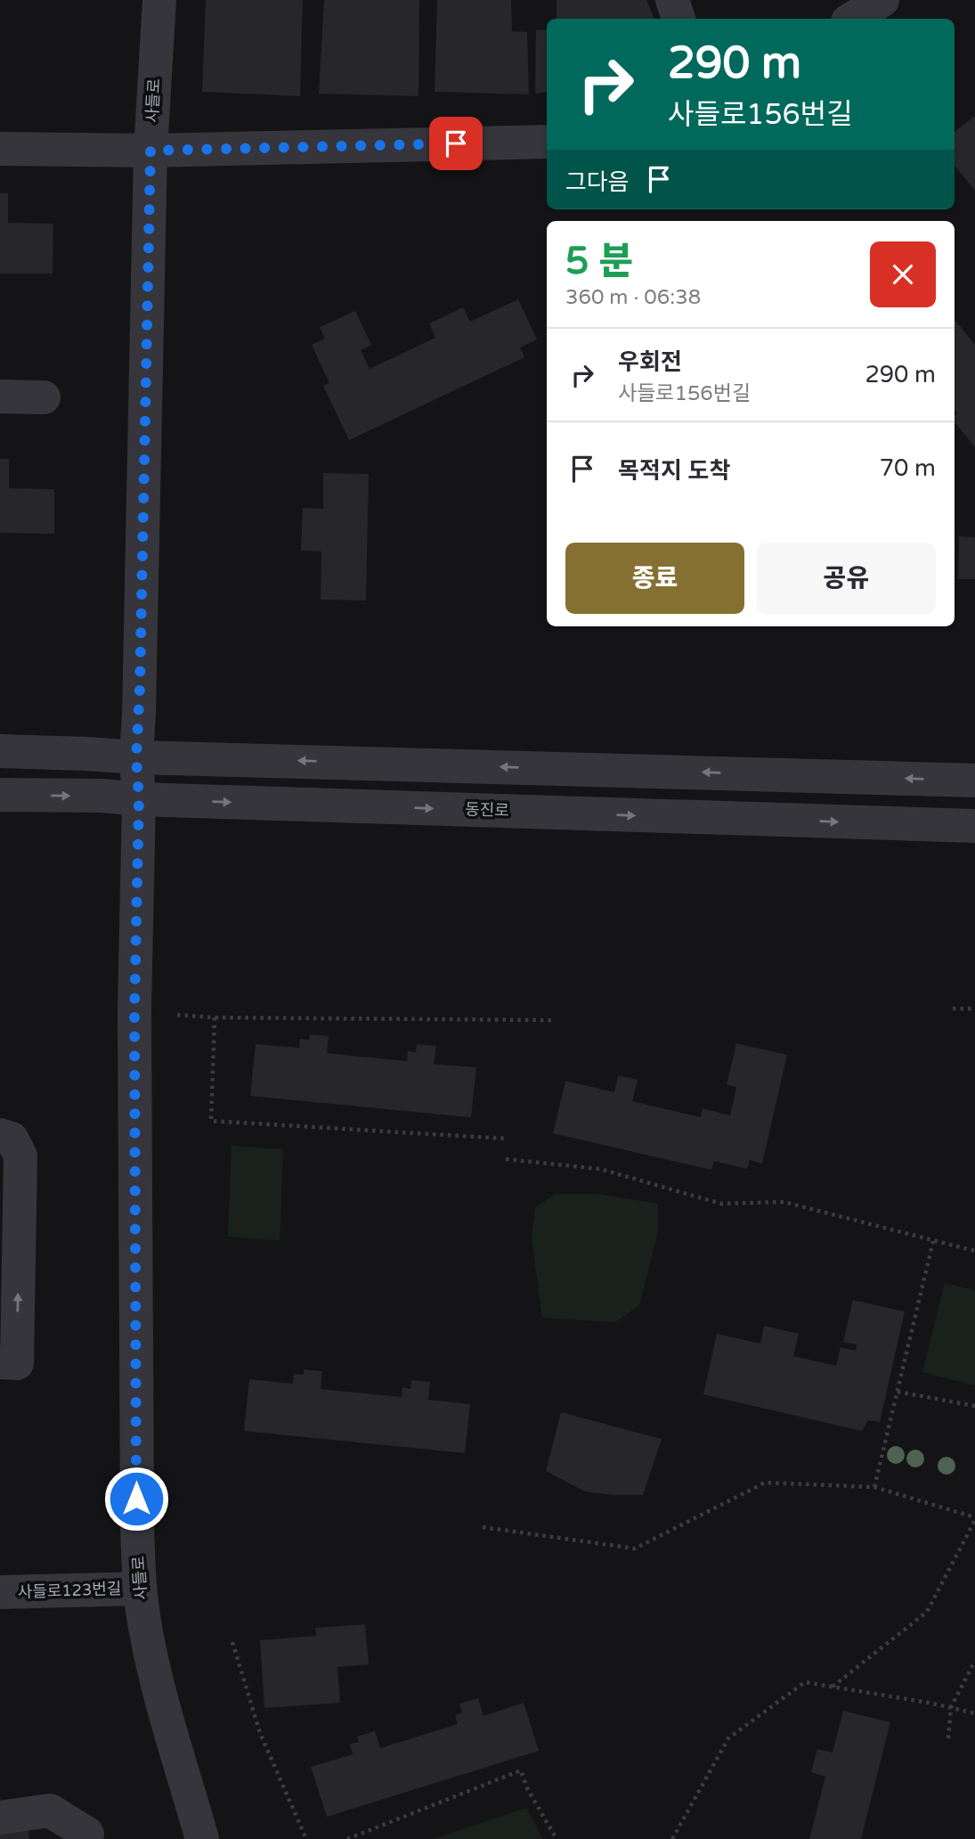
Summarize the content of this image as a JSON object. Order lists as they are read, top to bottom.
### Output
{
  "streets": {
    "street": ["사들로", "동진로", "사들로123번길"]
  },
  "crossings": [
    ["사들로", "동진로"],
    ["사들로", "사들로123번길"]
  ],
  "page": {
    "turn": ["290 m", "사들로156번길"],
    "then": "그다음",
    "heading": ["5 분", "360 m · 06:38"],
    "list": [
      {
        "name": "우회전",
        "note": "사들로156번길",
        "value": "290 m"
      },
      {
        "name": "목적지 도착",
        "value": "70 m"
      }
    ],
    "buttons": ["종료", "공유"]
  }
}
